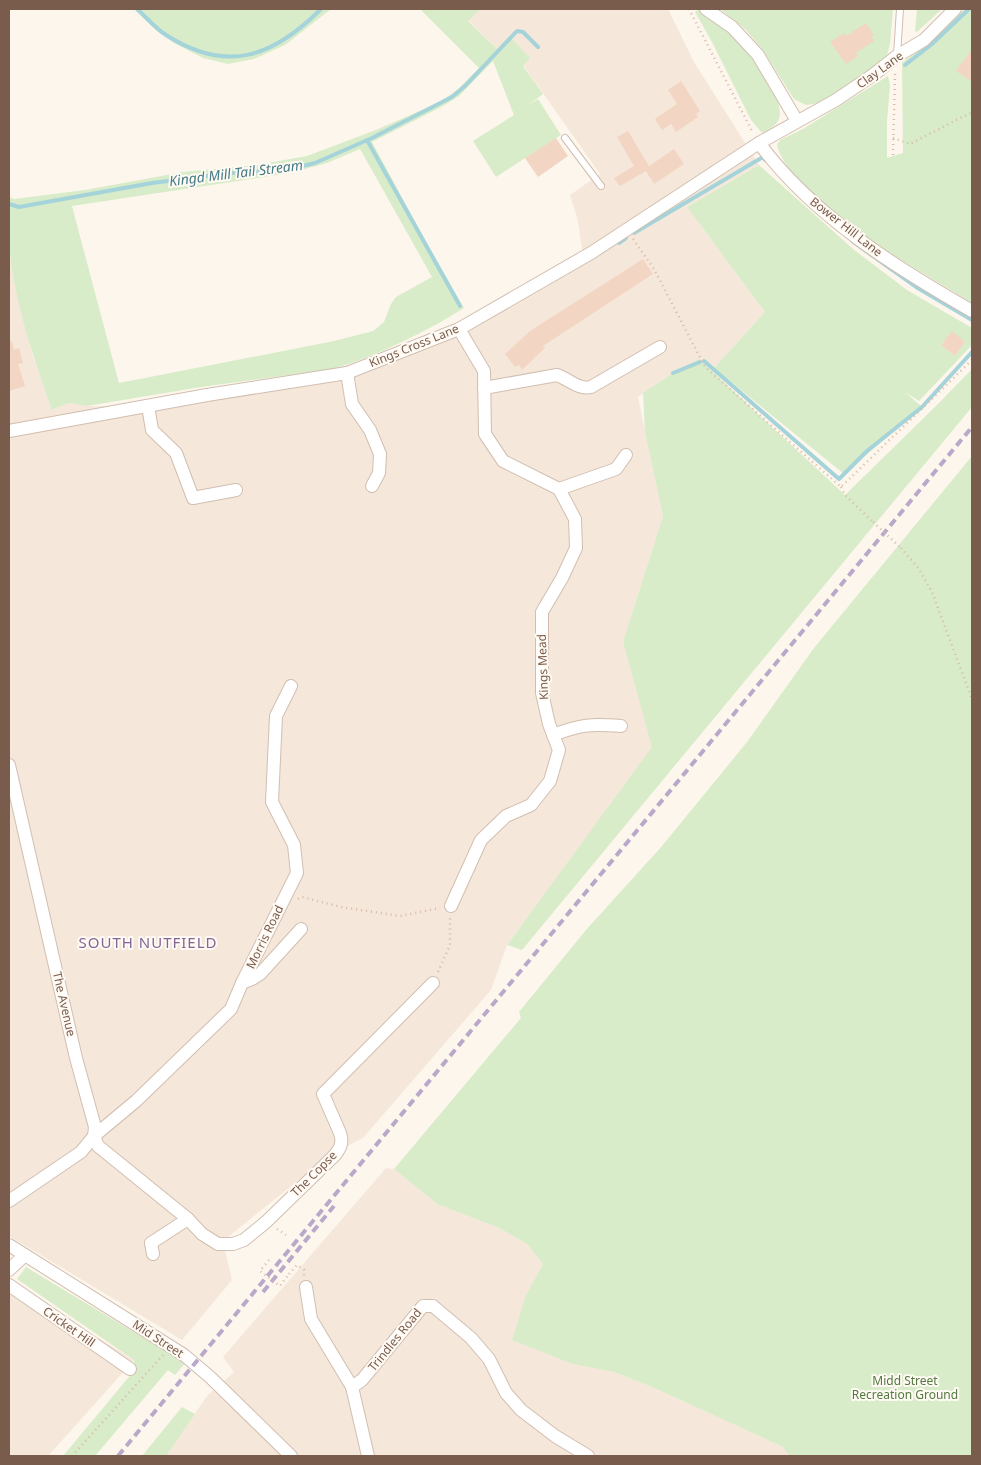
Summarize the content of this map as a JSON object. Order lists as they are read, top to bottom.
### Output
{
  "streets": {
    "street": [
      "Clay Lane",
      "Bower Hill Lane",
      "Kings Cross Lane",
      "Kings Mead",
      "Morris Road",
      "The Avenue",
      "The Copse",
      "Cricket Hill",
      "Mid Street",
      "Trindles Road"
    ]
  },
  "crossings": [
    ["Clay Lane", "Kings Cross Lane"],
    ["Bower Hill Lane", "Kings Cross Lane"],
    ["Morris Road", "The Avenue"]
  ],
  "districts": ["SOUTH NUTFIELD"],
  "water": ["Kingd Mill Tail Stream"],
  "parks": ["Midd Street Recreation Ground"]
}
